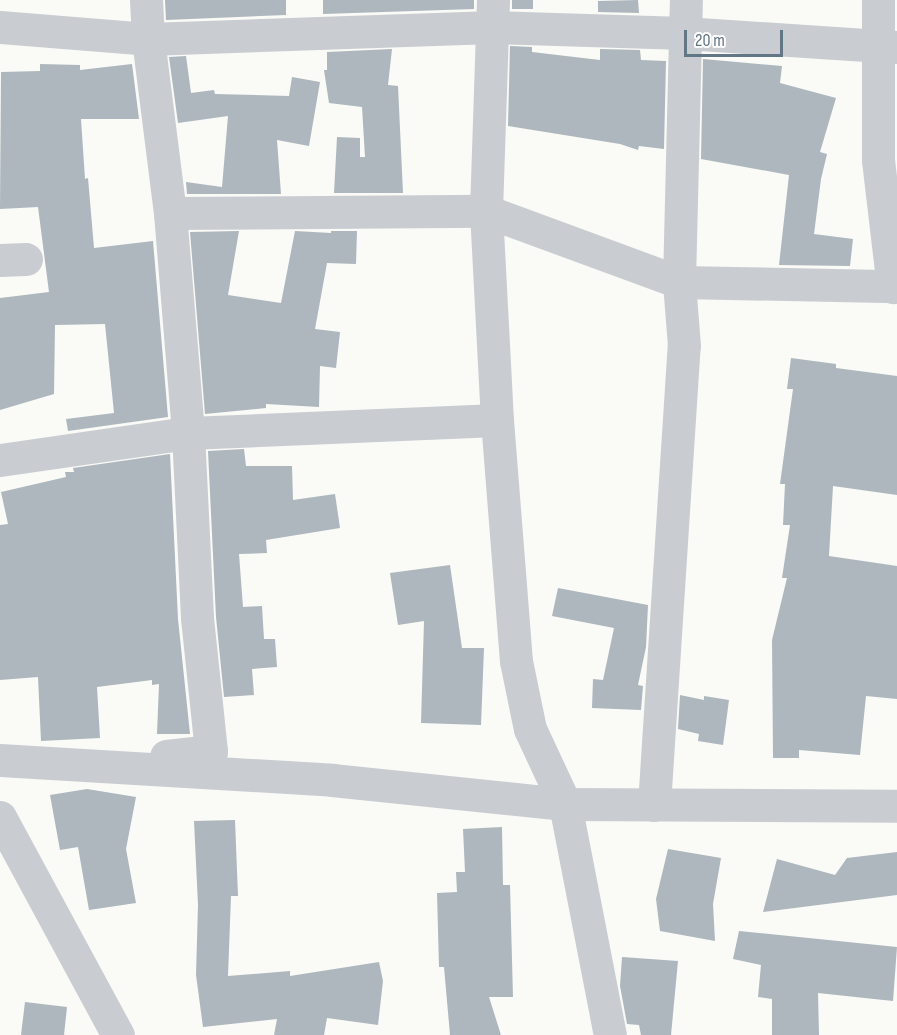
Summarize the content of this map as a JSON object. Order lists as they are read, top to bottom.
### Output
{
  "scale_bar": "20 m"
}
